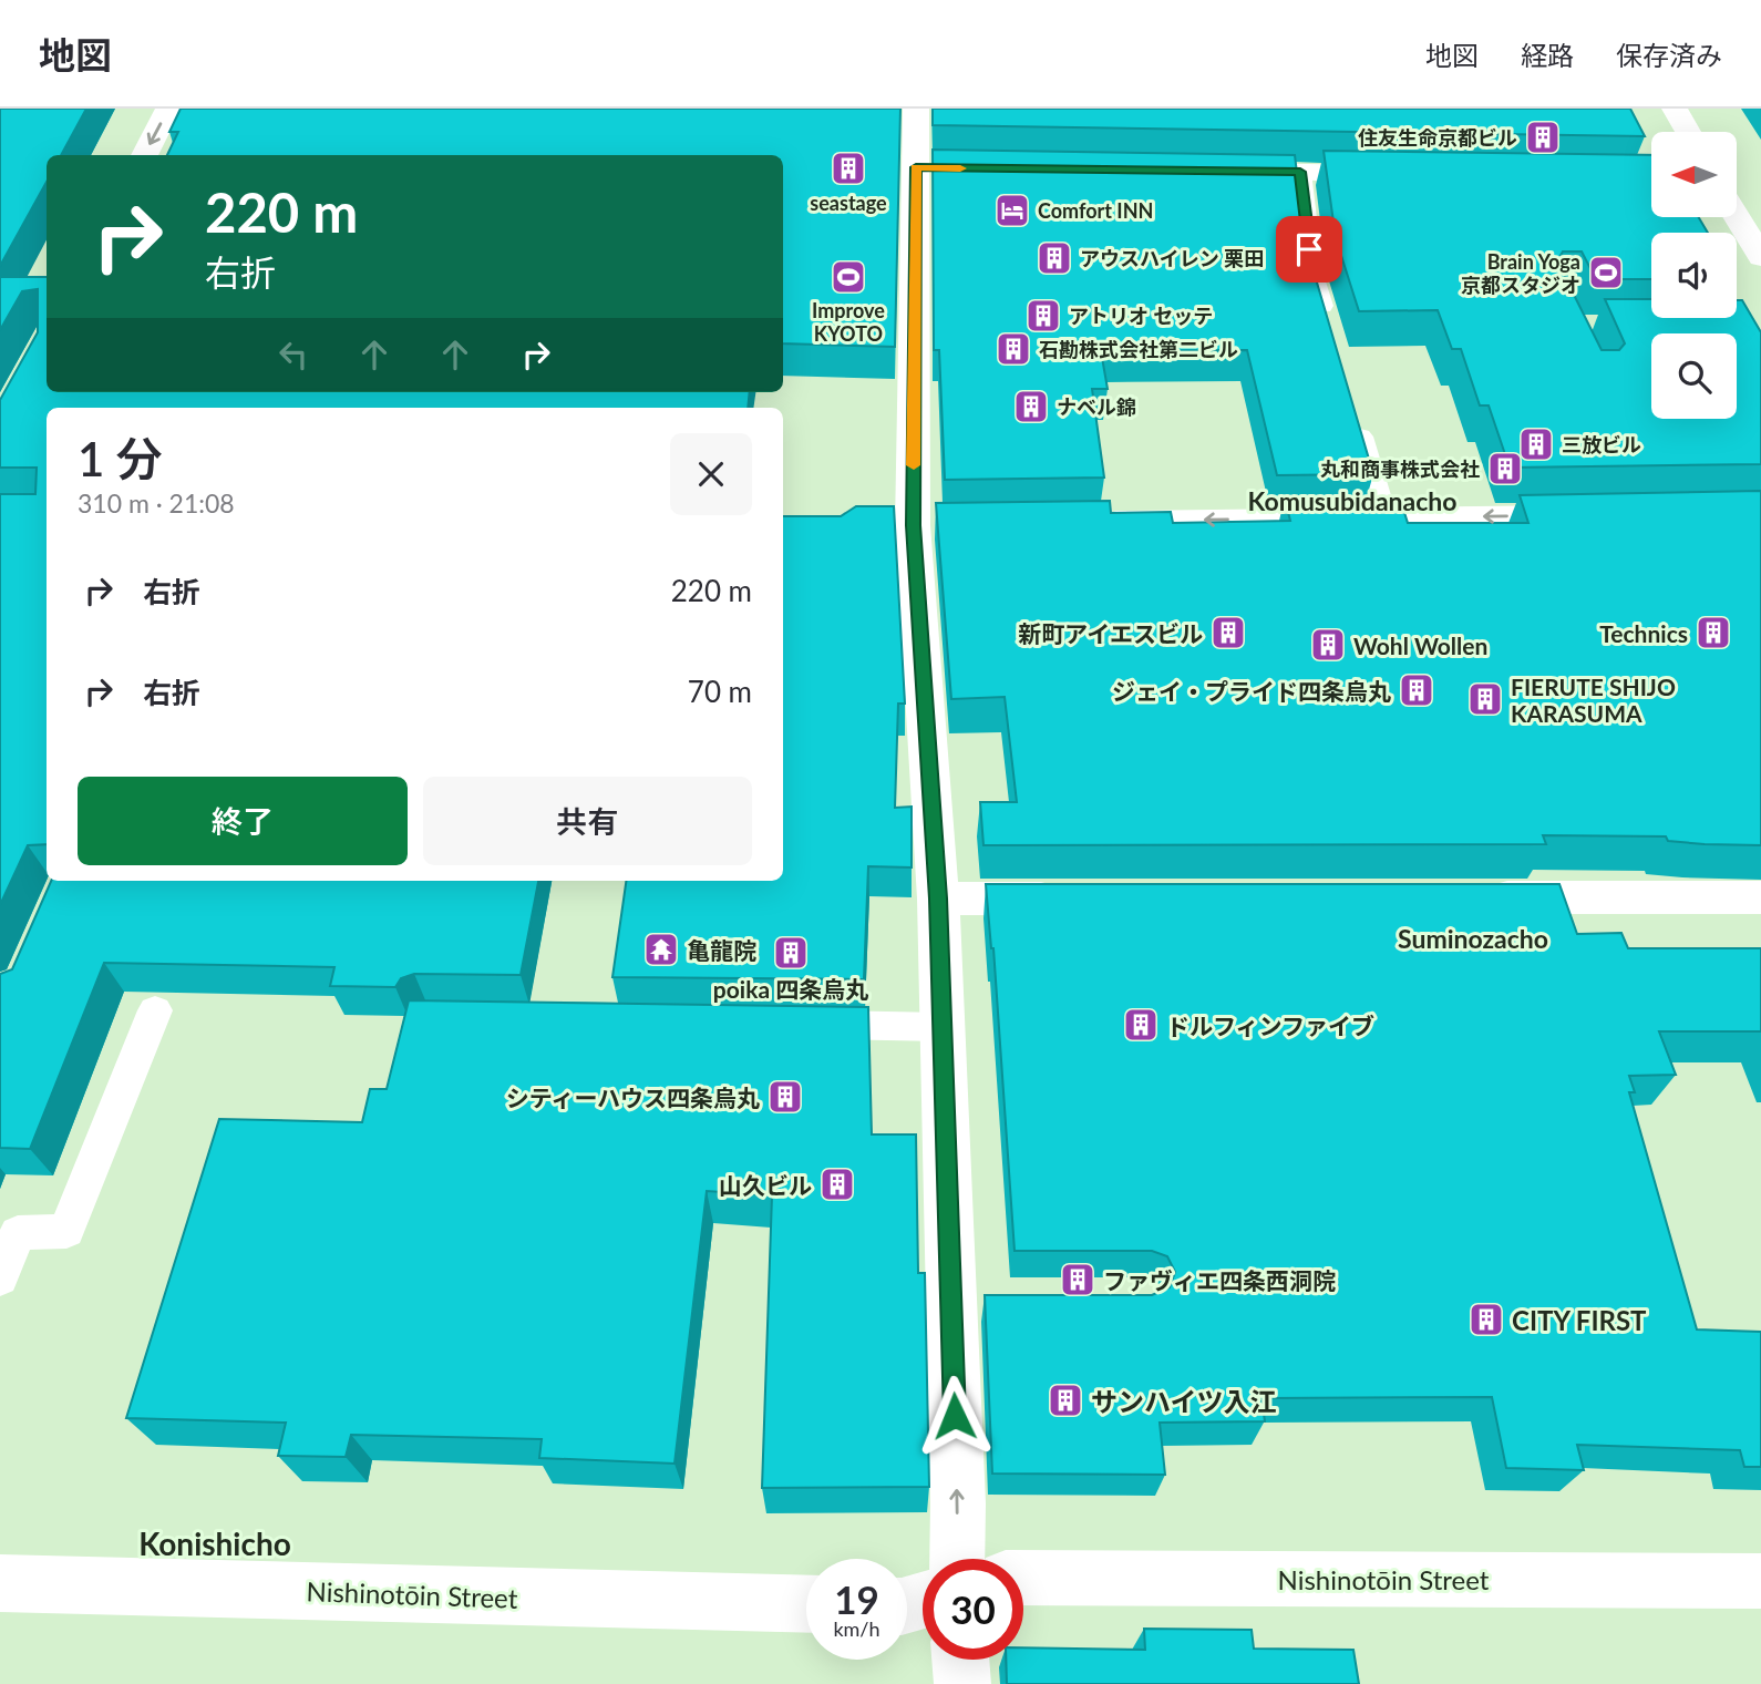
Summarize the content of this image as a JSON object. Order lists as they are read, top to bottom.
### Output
{
  "streets": {
    "street": ["Nishinotōin Street"]
  },
  "districts": ["Komusubidanacho", "Suminozacho", "Konishicho"],
  "places": {
    "building": [
      "住友生命京都ビル",
      "seastage",
      "アウスハイレン 栗田",
      "アトリオ セッテ",
      "石勘株式会社第二ビル",
      "ナベル錦",
      "三放ビル",
      "丸和商事株式会社",
      "新町アイエスビル",
      "Technics",
      "Wohl Wollen",
      "ジェイ・プライド四条烏丸",
      "FIERUTE SHIJO KARASUMA",
      "poika 四条烏丸",
      "ドルフィンファイブ",
      "シティーハウス四条烏丸",
      "山久ビル",
      "ファヴィエ四条西洞院",
      "CITY FIRST",
      "サンハイツ入江"
    ],
    "hotel": ["Comfort INN"],
    "sports": ["Brain Yoga 京都スタジオ", "Improve KYOTO"],
    "temple": ["亀龍院"]
  },
  "north": "left",
  "page": {
    "header": "地図",
    "nav": ["地図", "経路", "保存済み"],
    "turn": ["220 m", "右折"],
    "heading": ["1 分", "310 m · 21:08"],
    "list": [
      {
        "name": "右折",
        "value": "220 m"
      },
      {
        "name": "右折",
        "value": "70 m"
      }
    ],
    "buttons": ["終了", "共有"],
    "speed": "19 km/h",
    "limit": "30"
  }
}
